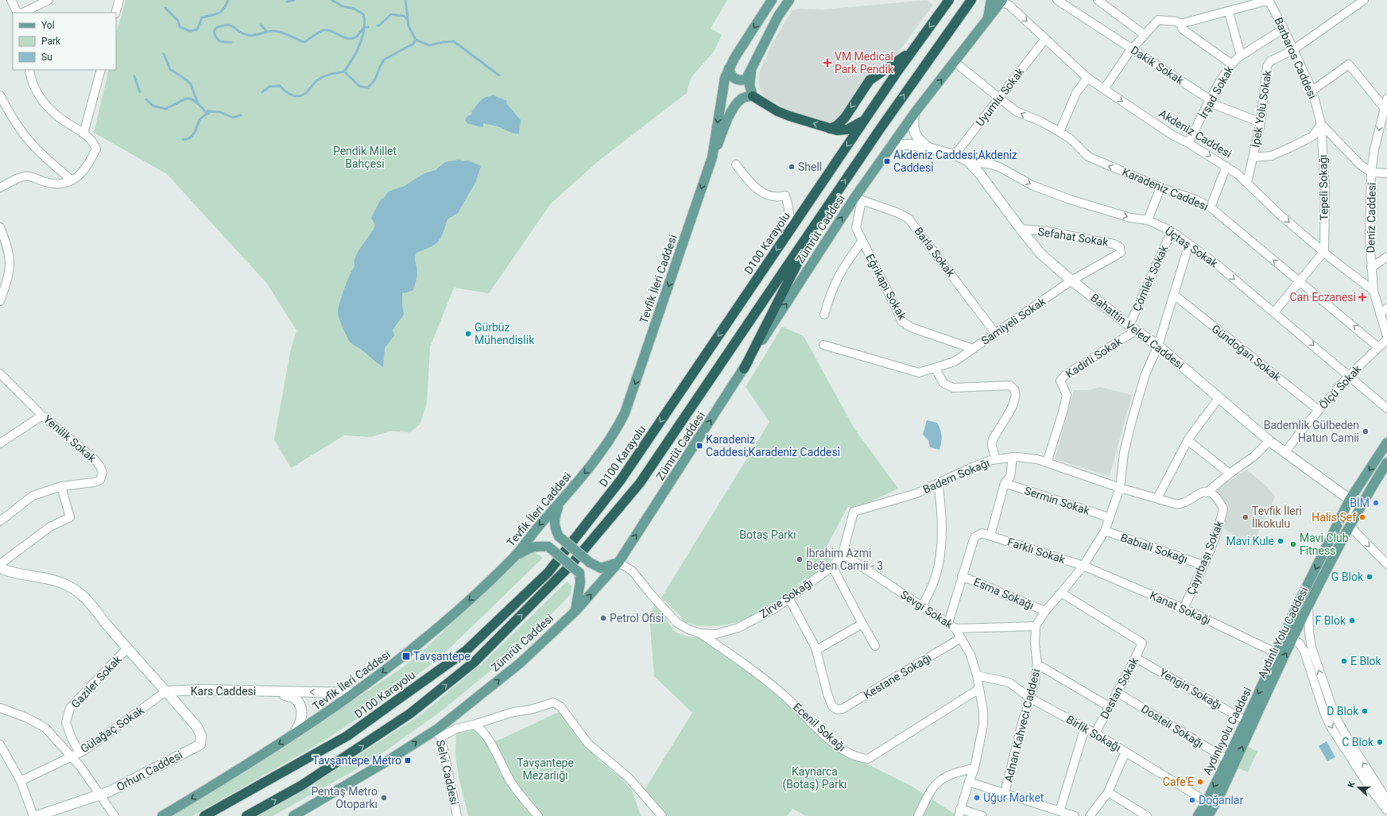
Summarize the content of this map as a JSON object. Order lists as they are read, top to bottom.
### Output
{
  "streets": {
    "highway": ["D100 Karayolu"],
    "main road": [
      "Zümrüt Caddesi",
      "Tevfik İleri Caddesi",
      "Aydınlı Yolu Caddesi",
      "Aydınlıyolu Caddesi"
    ],
    "street": [
      "Barbaros Caddesi",
      "Dakik Sokak",
      "İrşad Sokak",
      "Uyumlu Sokak",
      "İpek Yolu Sokak",
      "Akdeniz Caddesi",
      "Tepeli Sokağı",
      "Karadeniz Caddesi",
      "Deniz Caddesi",
      "Sefahat Sokak",
      "Üçtaş Sokak",
      "Barla Sokak",
      "Çömlek Sokak",
      "Eğrikapı Sokak",
      "Samiyeli Sokak",
      "Bahattin Veled Caddesi",
      "Gündoğan Sokak",
      "Kadirli Sokak",
      "Ölçü Sokak",
      "Yenilik Sokak",
      "Badem Sokağı",
      "Sermin Sokak",
      "Babıali Sokağı",
      "Farklı Sokak",
      "Çayırbaşı Sokak",
      "Esma Sokağı",
      "Zirve Sokağı",
      "Kanat Sokağı",
      "Sevgi Sokak",
      "Kestane Sokağı",
      "Gaziler Sokak",
      "Destan Sokak",
      "Yengin Sokağı",
      "Kars Caddesi",
      "Adnan Kahveci Caddesi",
      "Dosteli Sokağı",
      "Ecenil Sokağı",
      "Gülağaç Sokak",
      "Birlik Sokağı",
      "Orhun Caddesi",
      "Selvi Caddesi"
    ]
  },
  "crossings": [
    ["Barbaros Caddesi", "İrşad Sokak"],
    ["Barbaros Caddesi", "İpek Yolu Sokak"],
    ["Barbaros Caddesi", "Tepeli Sokağı"],
    ["Barbaros Caddesi", "Deniz Caddesi"],
    ["Dakik Sokak", "İrşad Sokak"],
    ["Dakik Sokak", "İpek Yolu Sokak"],
    ["İrşad Sokak", "Akdeniz Caddesi"],
    ["Uyumlu Sokak", "Akdeniz Caddesi"],
    ["Uyumlu Sokak", "Karadeniz Caddesi"],
    ["Uyumlu Sokak", "Bahattin Veled Caddesi"],
    ["İpek Yolu Sokak", "Akdeniz Caddesi"],
    ["Akdeniz Caddesi", "Tepeli Sokağı"],
    ["Akdeniz Caddesi", "Deniz Caddesi"],
    ["Akdeniz Caddesi", "Zümrüt Caddesi"],
    ["Karadeniz Caddesi", "Zümrüt Caddesi"],
    ["Karadeniz Caddesi", "Ölçü Sokak"],
    ["Zümrüt Caddesi", "Barla Sokak"],
    ["Zümrüt Caddesi", "Eğrikapı Sokak"],
    ["Zümrüt Caddesi", "Bahattin Veled Caddesi"],
    ["Zümrüt Caddesi", "Zirve Sokağı"],
    ["Zümrüt Caddesi", "Selvi Caddesi"],
    ["Sefahat Sokak", "Samiyeli Sokak"],
    ["Sefahat Sokak", "Bahattin Veled Caddesi"],
    ["Üçtaş Sokak", "Çömlek Sokak"],
    ["Üçtaş Sokak", "Bahattin Veled Caddesi"],
    ["Üçtaş Sokak", "Ölçü Sokak"],
    ["Üçtaş Sokak", "Adnan Kahveci Caddesi"],
    ["Barla Sokak", "Eğrikapı Sokak"],
    ["Barla Sokak", "Samiyeli Sokak"],
    ["Çömlek Sokak", "Bahattin Veled Caddesi"],
    ["Çömlek Sokak", "Kadirli Sokak"],
    ["Tevfik İleri Caddesi", "Kars Caddesi"],
    ["Eğrikapı Sokak", "Samiyeli Sokak"],
    ["Samiyeli Sokak", "Bahattin Veled Caddesi"],
    ["Bahattin Veled Caddesi", "Kadirli Sokak"],
    ["Bahattin Veled Caddesi", "Ölçü Sokak"],
    ["Bahattin Veled Caddesi", "Aydınlı Yolu Caddesi"],
    ["Bahattin Veled Caddesi", "Adnan Kahveci Caddesi"],
    ["Bahattin Veled Caddesi", "Aydınlıyolu Caddesi"],
    ["Gündoğan Sokak", "Ölçü Sokak"],
    ["Gündoğan Sokak", "Adnan Kahveci Caddesi"],
    ["Kadirli Sokak", "Badem Sokağı"],
    ["Badem Sokağı", "Zirve Sokağı"],
    ["Badem Sokağı", "Sevgi Sokak"],
    ["Badem Sokağı", "Adnan Kahveci Caddesi"],
    ["Sermin Sokak", "Adnan Kahveci Caddesi"],
    ["Babıali Sokağı", "Çayırbaşı Sokak"],
    ["Babıali Sokağı", "Adnan Kahveci Caddesi"],
    ["Farklı Sokak", "Kanat Sokağı"],
    ["Farklı Sokak", "Adnan Kahveci Caddesi"],
    ["Çayırbaşı Sokak", "Kanat Sokağı"],
    ["Esma Sokağı", "Adnan Kahveci Caddesi"],
    ["Zirve Sokağı", "Sevgi Sokak"],
    ["Zirve Sokağı", "Ecenil Sokağı"],
    ["Kanat Sokağı", "Adnan Kahveci Caddesi"],
    ["Kanat Sokağı", "Aydınlıyolu Caddesi"],
    ["Sevgi Sokak", "Kestane Sokağı"],
    ["Sevgi Sokak", "Ecenil Sokağı"],
    ["Sevgi Sokak", "Birlik Sokağı"],
    ["Gaziler Sokak", "Gülağaç Sokak"],
    ["Destan Sokak", "Yengin Sokağı"],
    ["Destan Sokak", "Adnan Kahveci Caddesi"],
    ["Destan Sokak", "Dosteli Sokağı"],
    ["Destan Sokak", "Birlik Sokağı"],
    ["Yengin Sokağı", "Aydınlıyolu Caddesi"],
    ["Adnan Kahveci Caddesi", "Birlik Sokağı"],
    ["Dosteli Sokağı", "Aydınlıyolu Caddesi"],
    ["Gülağaç Sokak", "Orhun Caddesi"],
    ["Aydınlıyolu Caddesi", "Birlik Sokağı"]
  ],
  "one_way": [
    "Akdeniz Caddesi",
    "Karadeniz Caddesi",
    "Zümrüt Caddesi",
    "Üçtaş Sokak",
    "Tevfik İleri Caddesi",
    "Aydınlı Yolu Caddesi",
    "Kars Caddesi",
    "Aydınlıyolu Caddesi"
  ],
  "parks": [
    "Pendik Millet Bahçesi",
    "Botaş Parkı",
    "Tavşantepe Mezarlığı",
    "Kaynarca (Botaş) Parkı"
  ],
  "places": {
    "health": ["VM Medical Park Pendik", "Can Eczanesi"],
    "transit": [
      "Akdeniz Caddesi;Akdeni̇z Caddesi̇",
      "Karadeniz Caddesi;Karadeni̇z Caddesi̇",
      "Tavşantepe",
      "Tavşantepe Metro"
    ],
    "other": [
      "Shell",
      "Gürbüz Mühendislik",
      "Bademlik Gülbeden Hatun Camii",
      "BİM",
      "Tevfik İleri İlkokulu",
      "Halis Şef",
      "Mavi Kule",
      "Mavi Club Fitness",
      "İbrahim Azmi Beğen Camii - 3",
      "G Blok",
      "Petrol Ofisi",
      "F Blok",
      "E Blok",
      "D Blok",
      "C Blok",
      "Cafe'E",
      "Pentaş Metro Otoparkı",
      "Uğur Market",
      "Doğanlar"
    ]
  },
  "legend": ["Yol", "Park", "Su"],
  "north": "left"
}
